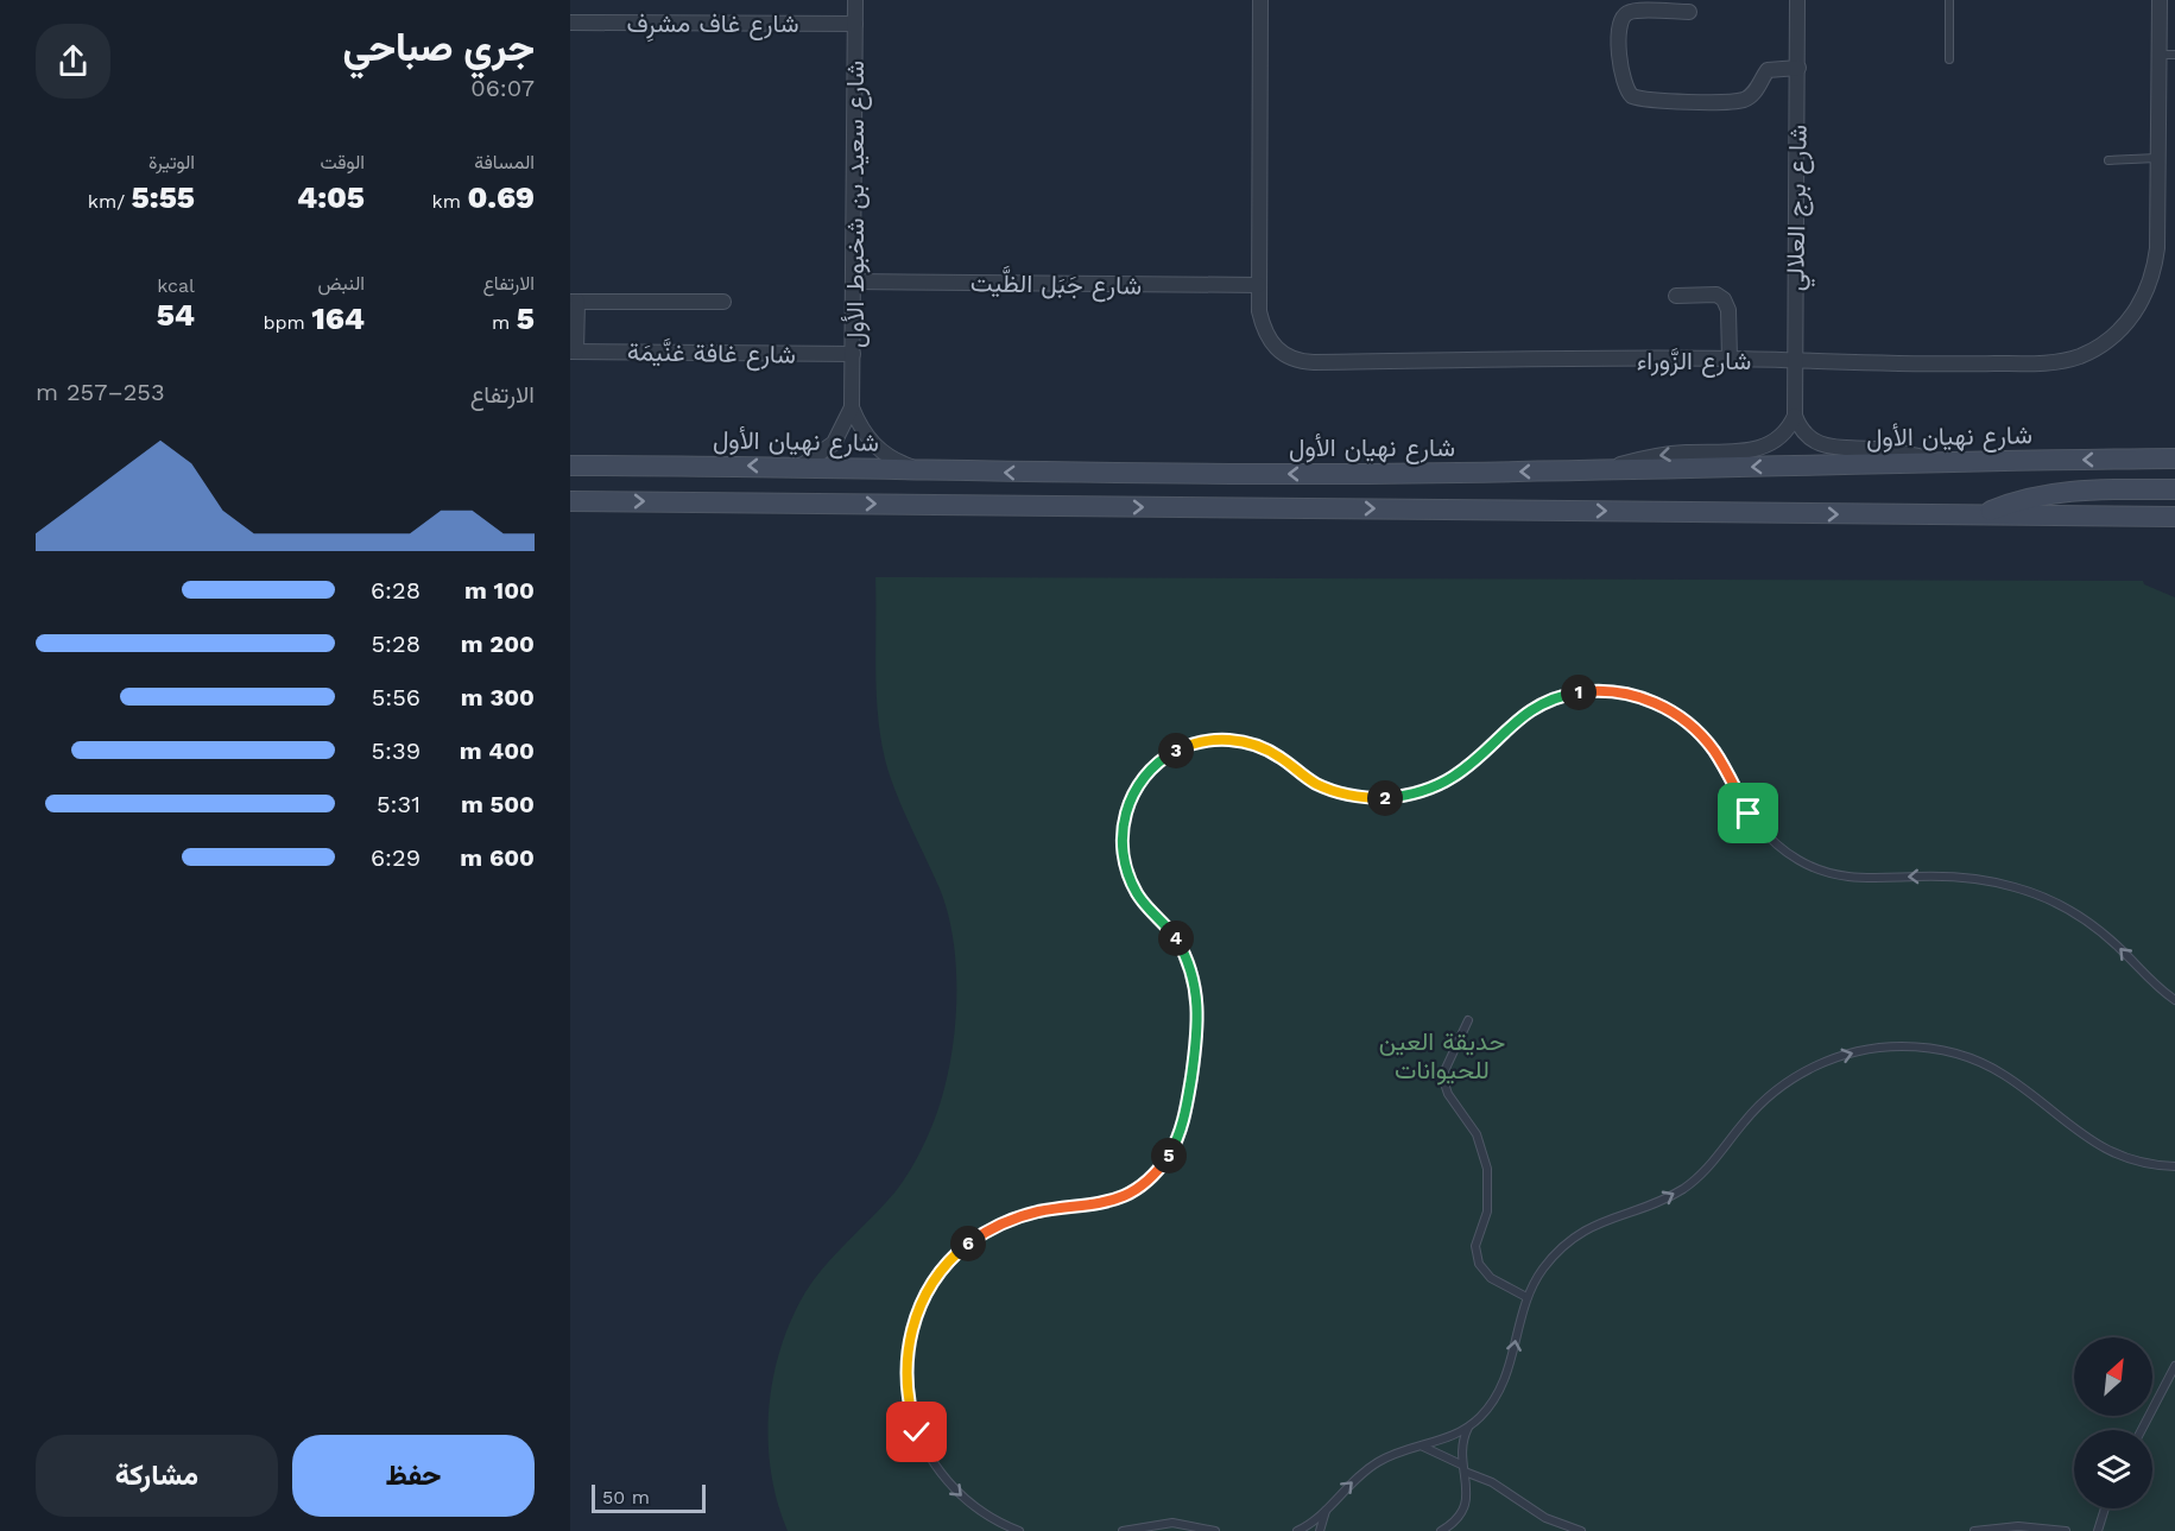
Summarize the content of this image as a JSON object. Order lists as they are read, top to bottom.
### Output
{
  "streets": {
    "main road": ["شارع نهيان الأول"],
    "street": [
      "شارع غاف مشرِف",
      "شارع سعيد بن شخبوط الأول",
      "شارع برج العلالي",
      "شارع جَبَل الظَّيت",
      "شارع غافة غنَّيمَة",
      "شارع الزَّوراء"
    ]
  },
  "crossings": [
    ["شارع غاف مشرِف", "شارع سعيد بن شخبوط الأول"],
    ["شارع سعيد بن شخبوط الأول", "شارع جَبَل الظَّيت"],
    ["شارع سعيد بن شخبوط الأول", "شارع غافة غنَّيمَة"],
    ["شارع سعيد بن شخبوط الأول", "شارع نهيان الأول"],
    ["شارع برج العلالي", "شارع الزَّوراء"],
    ["شارع جَبَل الظَّيت", "شارع الزَّوراء"]
  ],
  "parks": ["حديقة العين للحيوانات"],
  "scale_bar": "50 m",
  "north": "top right",
  "page": {
    "heading": ["جري صباحي", "06:07"],
    "stats": [
      ["المسافة", "0.69 km"],
      ["الوقت", "4:05"],
      ["الوتيرة", "5:55 /km"],
      ["الارتفاع", "5 m"],
      ["النبض", "164 bpm"],
      ["kcal", "54"]
    ],
    "chart": ["الارتفاع", "253–257 m"],
    "list": [
      {
        "name": "100 m",
        "note": "6:28"
      },
      {
        "name": "200 m",
        "note": "5:28"
      },
      {
        "name": "300 m",
        "note": "5:56"
      },
      {
        "name": "400 m",
        "note": "5:39"
      },
      {
        "name": "500 m",
        "note": "5:31"
      },
      {
        "name": "600 m",
        "note": "6:29"
      }
    ],
    "pins": [
      "1",
      "3",
      "2",
      "4",
      "5",
      "6"
    ],
    "buttons": ["حفظ", "مشاركة"],
    "scale": "50 m"
  }
}
